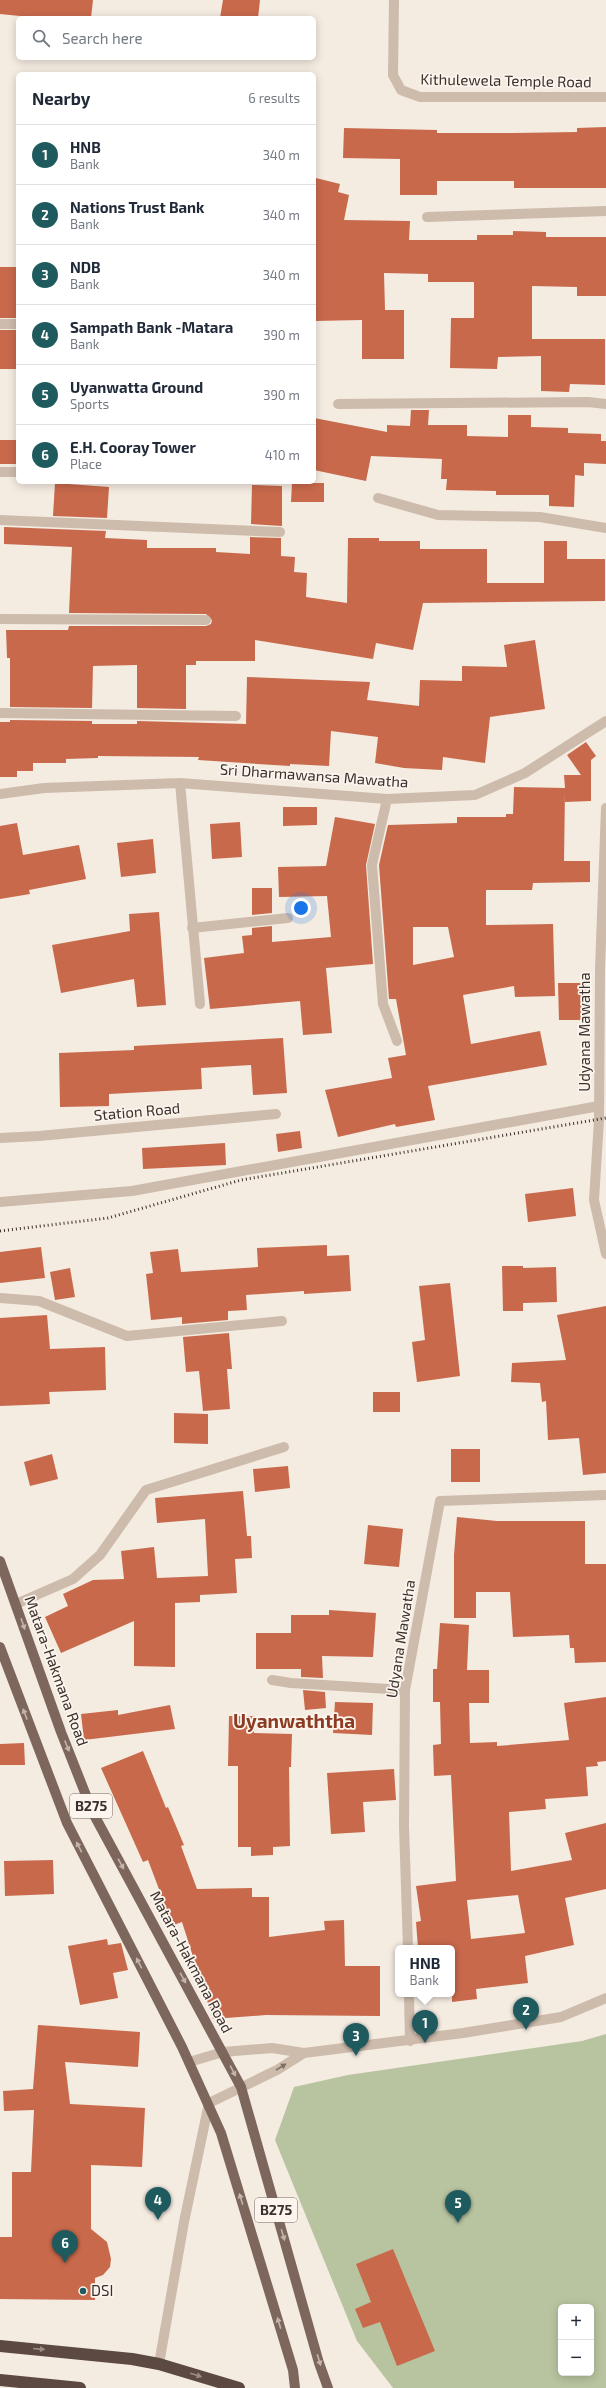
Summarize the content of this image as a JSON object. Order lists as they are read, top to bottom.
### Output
{
  "streets": {
    "main road": ["Matara-Hakmana Road", "B275"],
    "street": [
      "Kithulewela Temple Road",
      "Sri Dharmawansa Mawatha",
      "Udyana Mawatha",
      "Station Road"
    ]
  },
  "districts": ["Uyanwaththa"],
  "places": ["DSI"],
  "page": {
    "search": "Search here",
    "heading": ["Nearby", "6 results"],
    "list": [
      {
        "mark": "1",
        "name": "HNB",
        "note": "Bank",
        "value": "340 m"
      },
      {
        "mark": "2",
        "name": "Nations Trust Bank",
        "note": "Bank",
        "value": "340 m"
      },
      {
        "mark": "3",
        "name": "NDB",
        "note": "Bank",
        "value": "340 m"
      },
      {
        "mark": "4",
        "name": "Sampath Bank -Matara",
        "note": "Bank",
        "value": "390 m"
      },
      {
        "mark": "5",
        "name": "Uyanwatta Ground",
        "note": "Sports",
        "value": "390 m"
      },
      {
        "mark": "6",
        "name": "E.H. Cooray Tower",
        "note": "Place",
        "value": "410 m"
      }
    ],
    "popup": ["HNB", "Bank"],
    "pins": [
      "2",
      "1",
      "3",
      "4",
      "5",
      "6"
    ],
    "map_buttons": ["+", "−"]
  }
}
